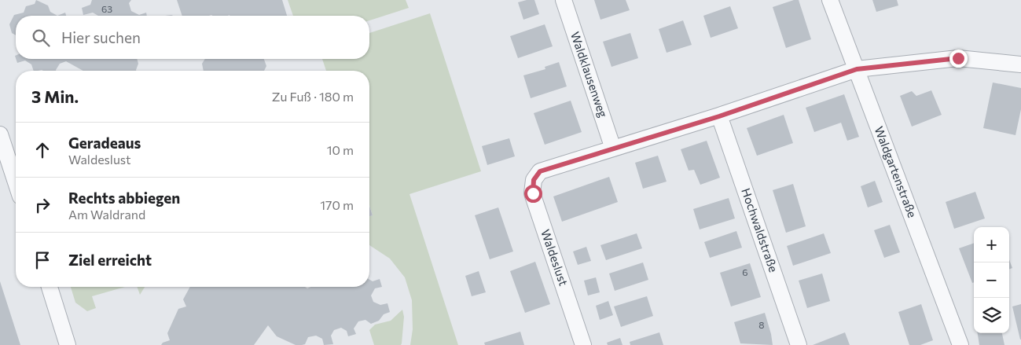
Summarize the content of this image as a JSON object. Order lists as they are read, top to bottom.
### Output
{
  "streets": {
    "street": [
      "Waldklausenweg",
      "Waldgartenstraße",
      "Hochwaldstraße",
      "Waldeslust"
    ]
  },
  "crossings": [
    ["Waldklausenweg", "Waldeslust"]
  ],
  "house_numbers": ["63", "6", "8"],
  "page": {
    "search": "Hier suchen",
    "heading": ["3 Min.", "Zu Fuß · 180 m"],
    "list": [
      ["Geradeaus", "Waldeslust", "10 m"],
      ["Rechts abbiegen", "Am Waldrand", "170 m"],
      "Ziel erreicht"
    ],
    "map_buttons": ["+", "−"]
  }
}
